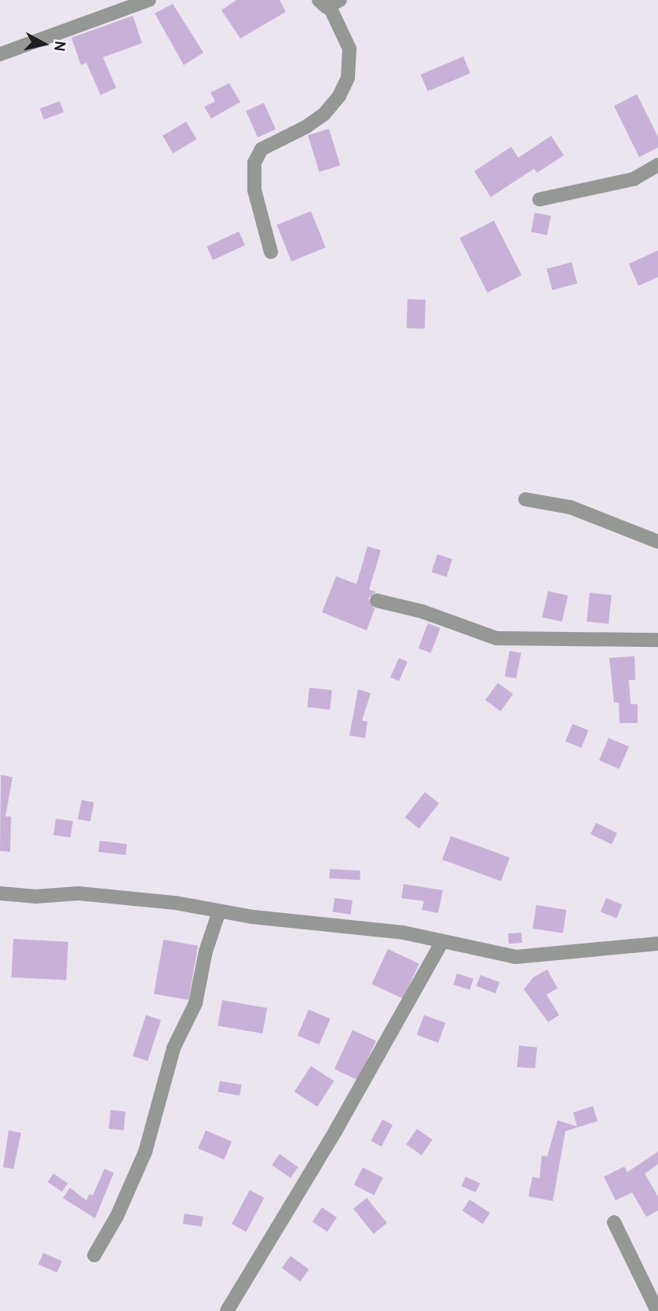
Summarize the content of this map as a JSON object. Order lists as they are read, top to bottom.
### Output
{
  "north": "right"
}
